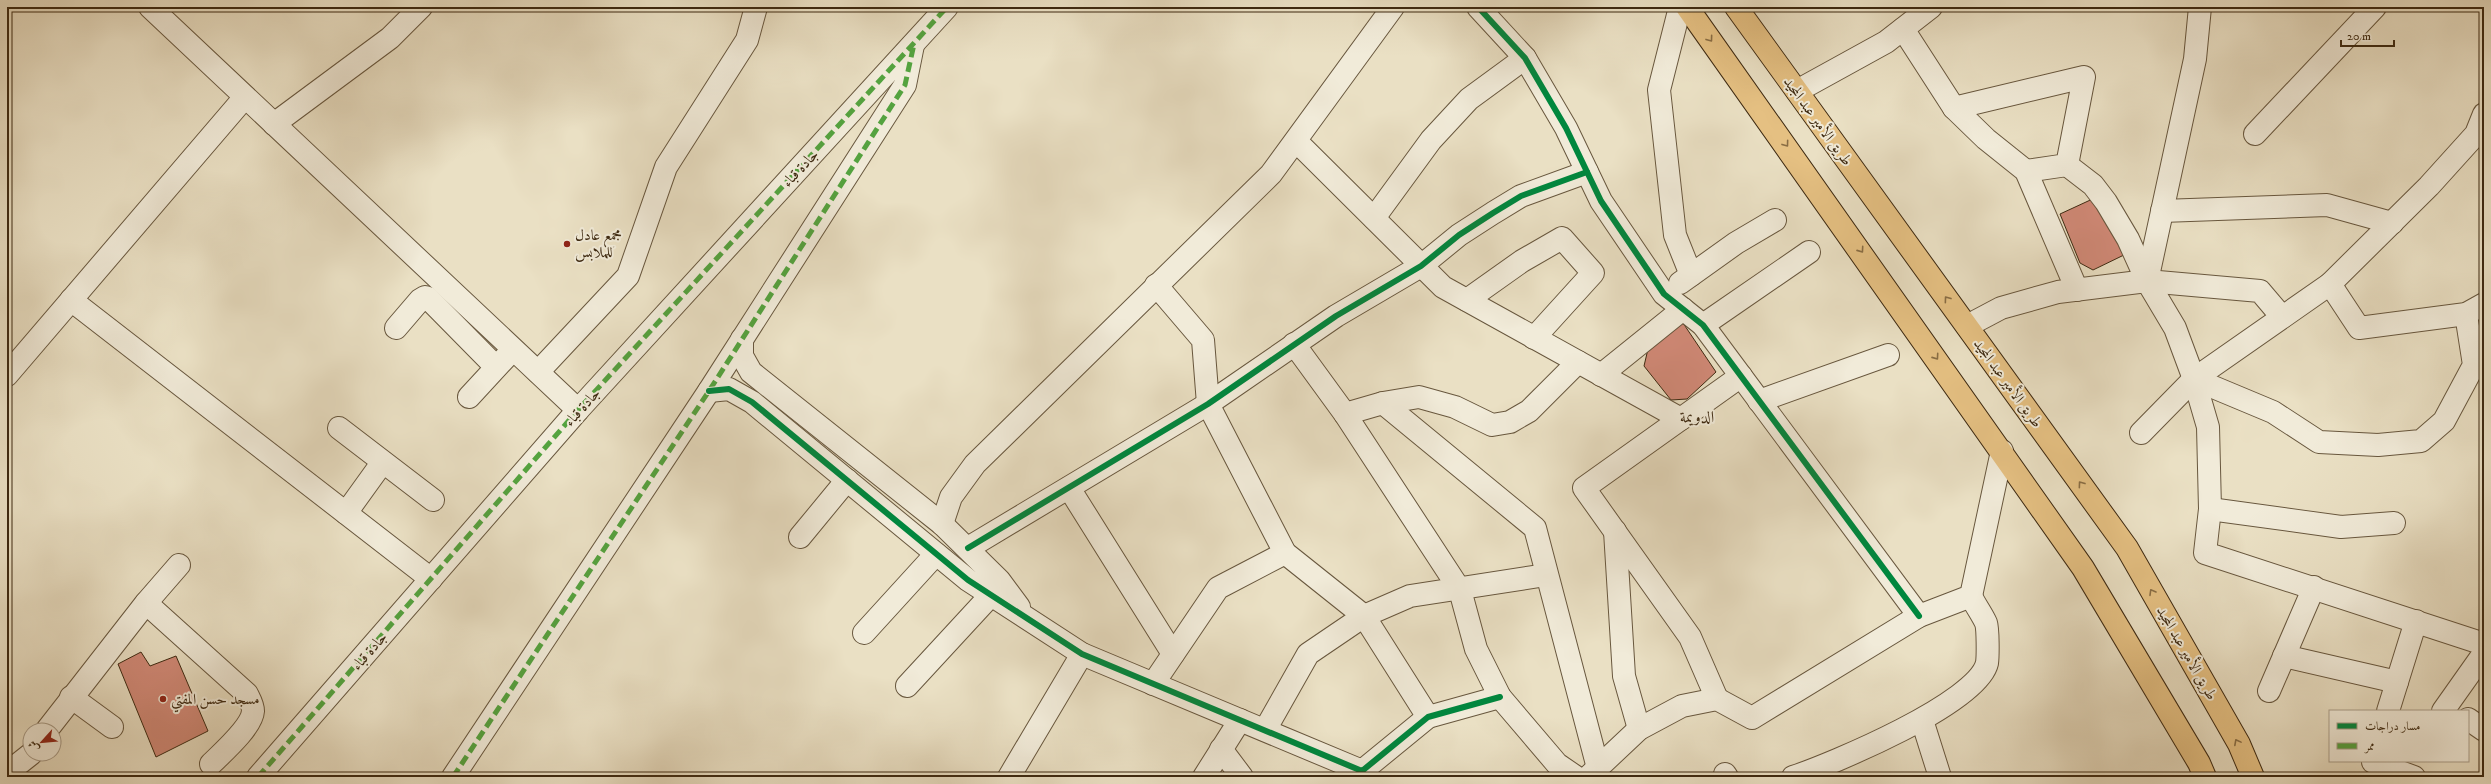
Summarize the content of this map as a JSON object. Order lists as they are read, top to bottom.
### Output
{
  "streets": {
    "main road": ["طريق الأمير عبد المجيد"],
    "street": ["جادة قباء"]
  },
  "districts": ["الدويمة"],
  "places": ["مجمع عادل للملابس", "مسجد حسن المفتي"],
  "legend": ["مسار دراجات", "ممر"],
  "scale_bar": "20 m",
  "north": "bottom left"
}
